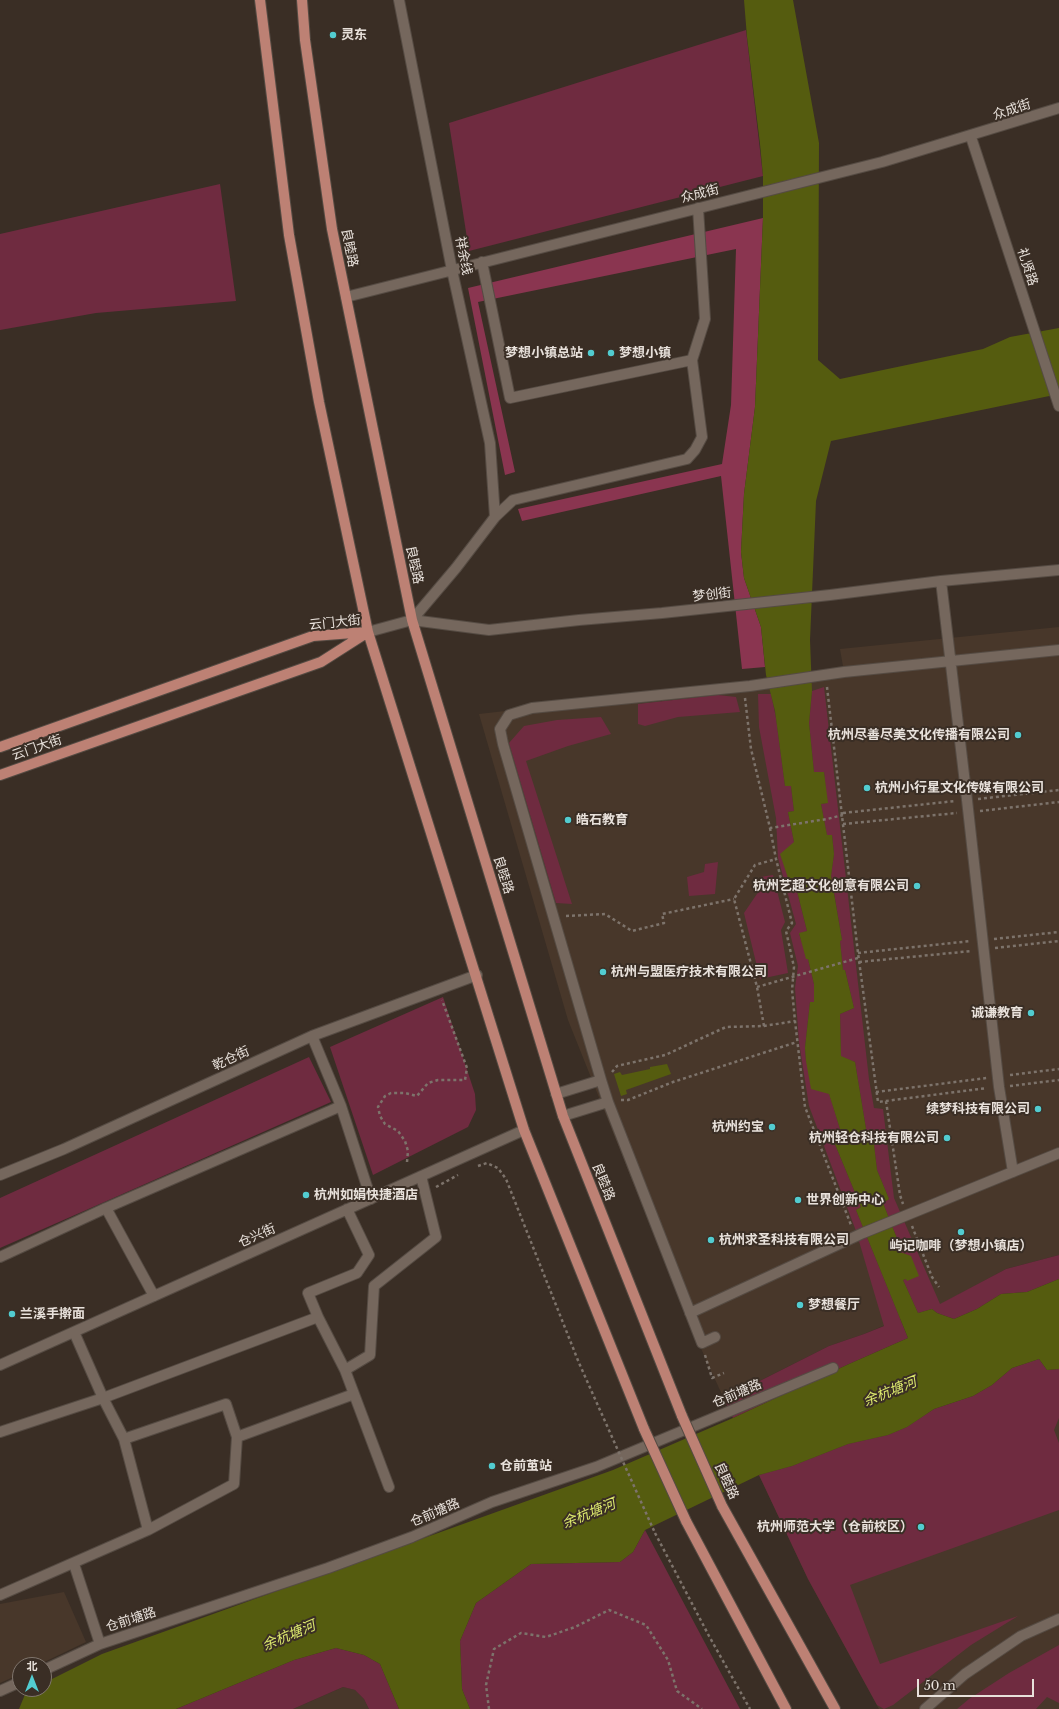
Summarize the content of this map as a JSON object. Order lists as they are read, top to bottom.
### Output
{
  "streets": {
    "main road": ["良睦路", "云门大街"],
    "street": [
      "众成街",
      "祥余线",
      "礼贤路",
      "梦创街",
      "乾仓街",
      "仓兴街",
      "仓前塘路"
    ]
  },
  "crossings": [
    ["众成街", "良睦路"],
    ["众成街", "祥余线"],
    ["众成街", "礼贤路"],
    ["良睦路", "梦创街"],
    ["梦创街", "云门大街"]
  ],
  "water": ["余杭塘河"],
  "places": [
    "灵东",
    "梦想小镇总站",
    "梦想小镇",
    "杭州尽善尽美文化传播有限公司",
    "杭州小行星文化传媒有限公司",
    "皓石教育",
    "杭州艺超文化创意有限公司",
    "杭州与盟医疗技术有限公司",
    "诚谦教育",
    "续梦科技有限公司",
    "杭州约宝",
    "杭州轻仓科技有限公司",
    "杭州如娟快捷酒店",
    "世界创新中心",
    "屿记咖啡（梦想小镇店）",
    "杭州求圣科技有限公司",
    "梦想餐厅",
    "兰溪手擀面",
    "仓前茧站",
    "杭州师范大学（仓前校区）"
  ],
  "scale_bar": "50 m",
  "north": "top"
}
